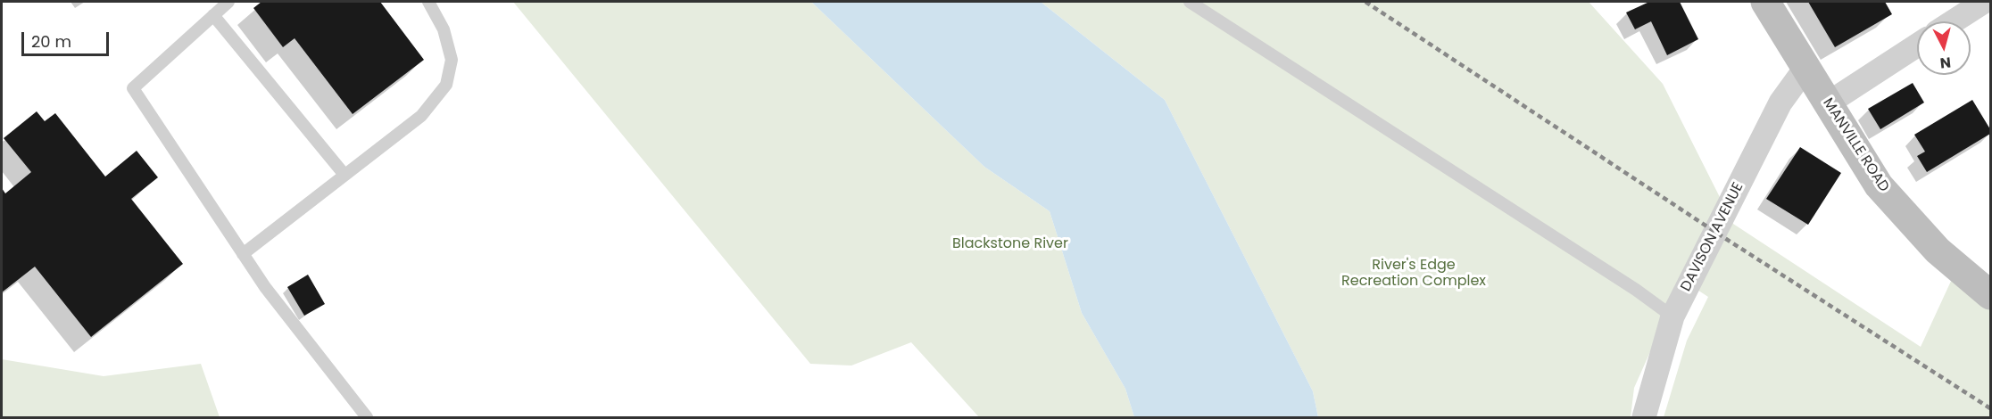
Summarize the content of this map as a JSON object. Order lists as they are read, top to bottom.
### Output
{
  "streets": {
    "main road": ["MANVILLE ROAD"],
    "street": ["DAVISON AVENUE"]
  },
  "crossings": [
    ["MANVILLE ROAD", "DAVISON AVENUE"]
  ],
  "parks": ["Blackstone River", "River's Edge Recreation Complex"],
  "scale_bar": "20 m",
  "north": "bottom"
}
